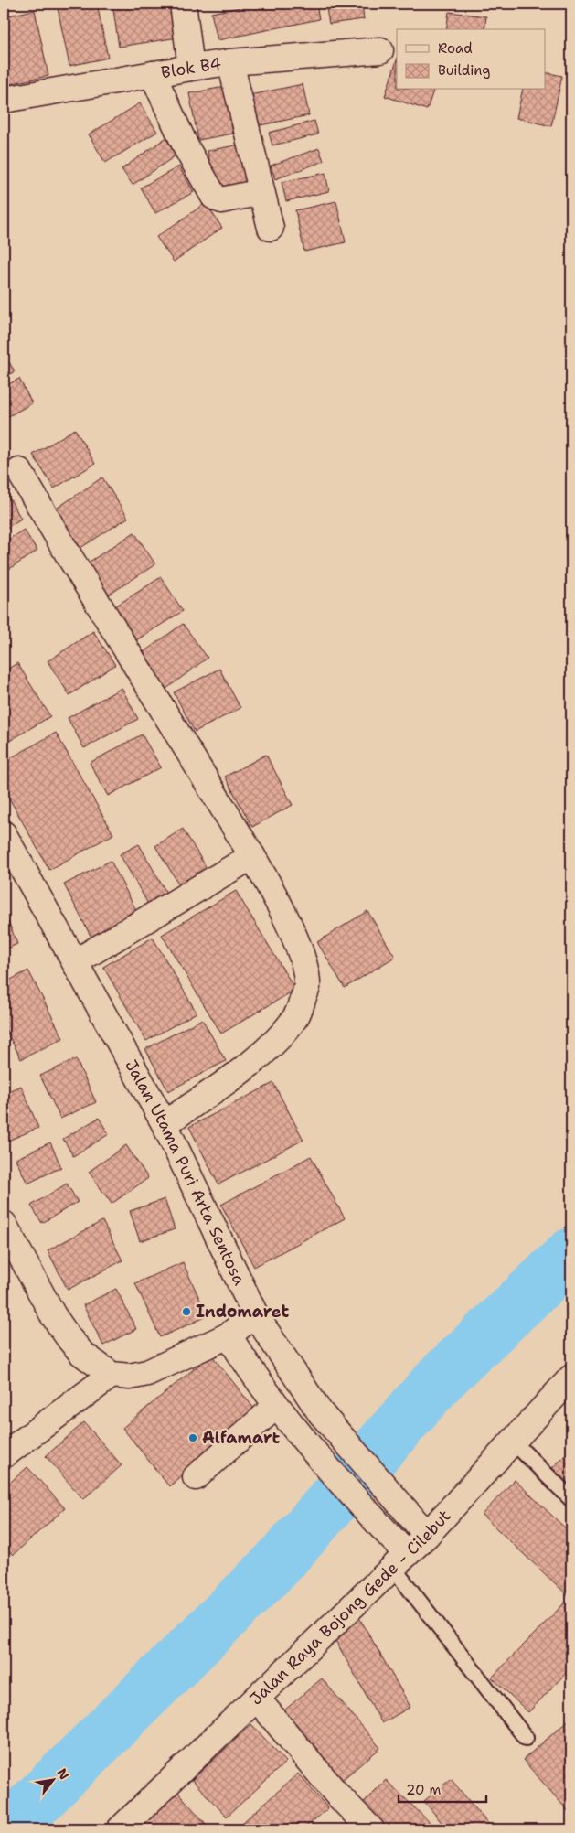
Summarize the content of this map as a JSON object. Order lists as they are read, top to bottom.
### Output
{
  "streets": {
    "street": ["Blok B4", "Jalan Utama Puri Arta Sentosa", "Jalan Raya Bojong Gede - Cilebut"]
  },
  "crossings": [
    ["Jalan Utama Puri Arta Sentosa", "Jalan Raya Bojong Gede - Cilebut"]
  ],
  "places": ["Indomaret", "Alfamart"],
  "legend": ["Road", "Building"],
  "scale_bar": "20 m",
  "north": "top right"
}
